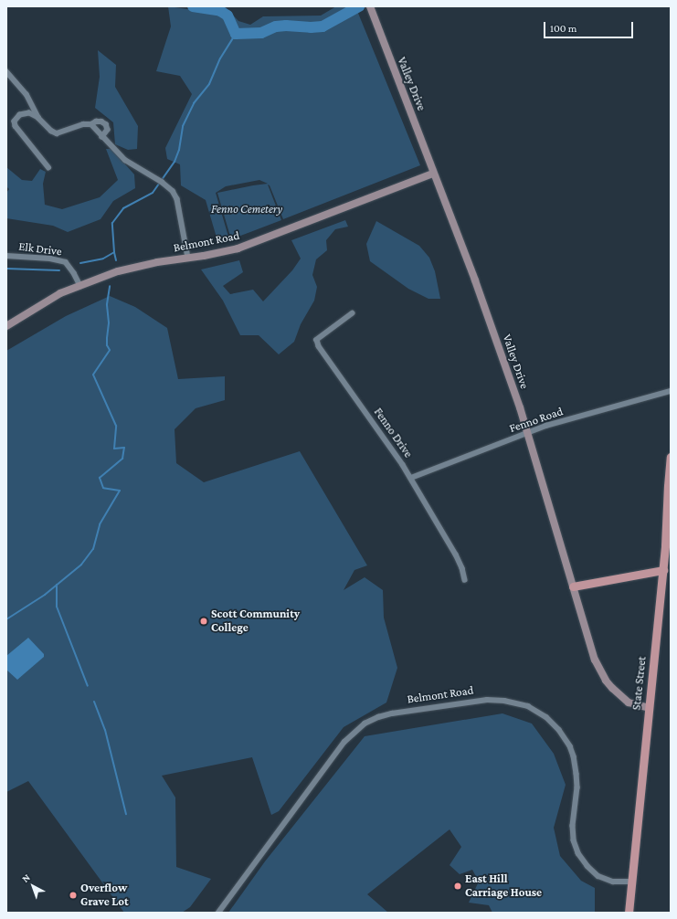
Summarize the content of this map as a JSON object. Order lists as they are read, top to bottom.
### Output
{
  "streets": {
    "main road": ["State Street"],
    "street": [
      "Valley Drive",
      "Belmont Road",
      "Elk Drive",
      "Fenno Road",
      "Fenno Drive"
    ]
  },
  "crossings": [
    ["Valley Drive", "Belmont Road"],
    ["Valley Drive", "Fenno Road"],
    ["Valley Drive", "State Street"],
    ["Belmont Road", "Elk Drive"],
    ["Belmont Road", "State Street"],
    ["Fenno Road", "Fenno Drive"]
  ],
  "parks": ["Fenno Cemetery"],
  "places": ["Scott Community College", "East Hill Carriage House", "Overflow Grave Lot"],
  "scale_bar": "100 m",
  "north": "top left"
}
